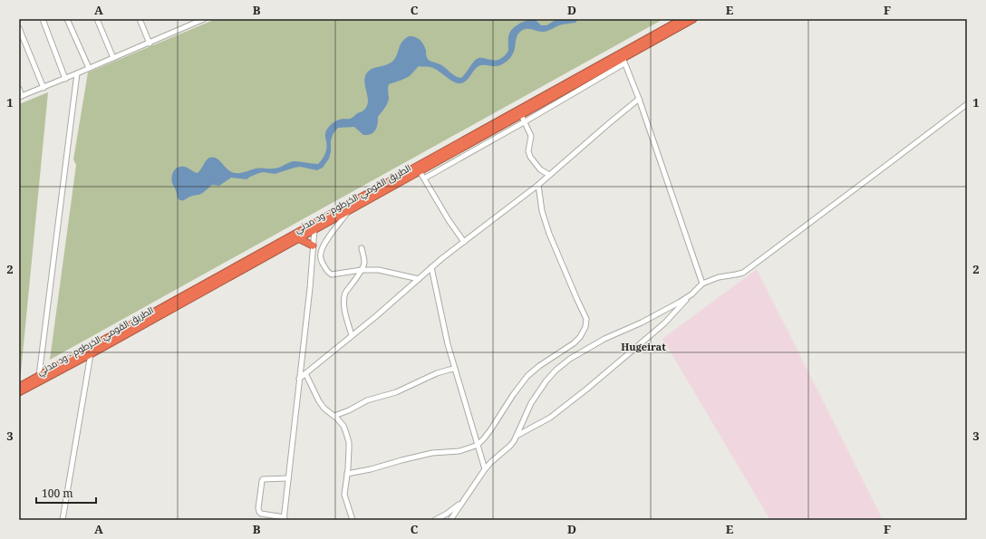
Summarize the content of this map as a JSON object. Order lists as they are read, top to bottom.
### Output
{
  "streets": {
    "highway": ["الطريق القومي الخرطوم - ود مدني"]
  },
  "districts": ["Hugeirat"],
  "scale_bar": "100 m",
  "grid": {
    "columns": [
      "A",
      "B",
      "C",
      "D",
      "E",
      "F"
    ],
    "rows": ["1", "2", "3"]
  }
}
